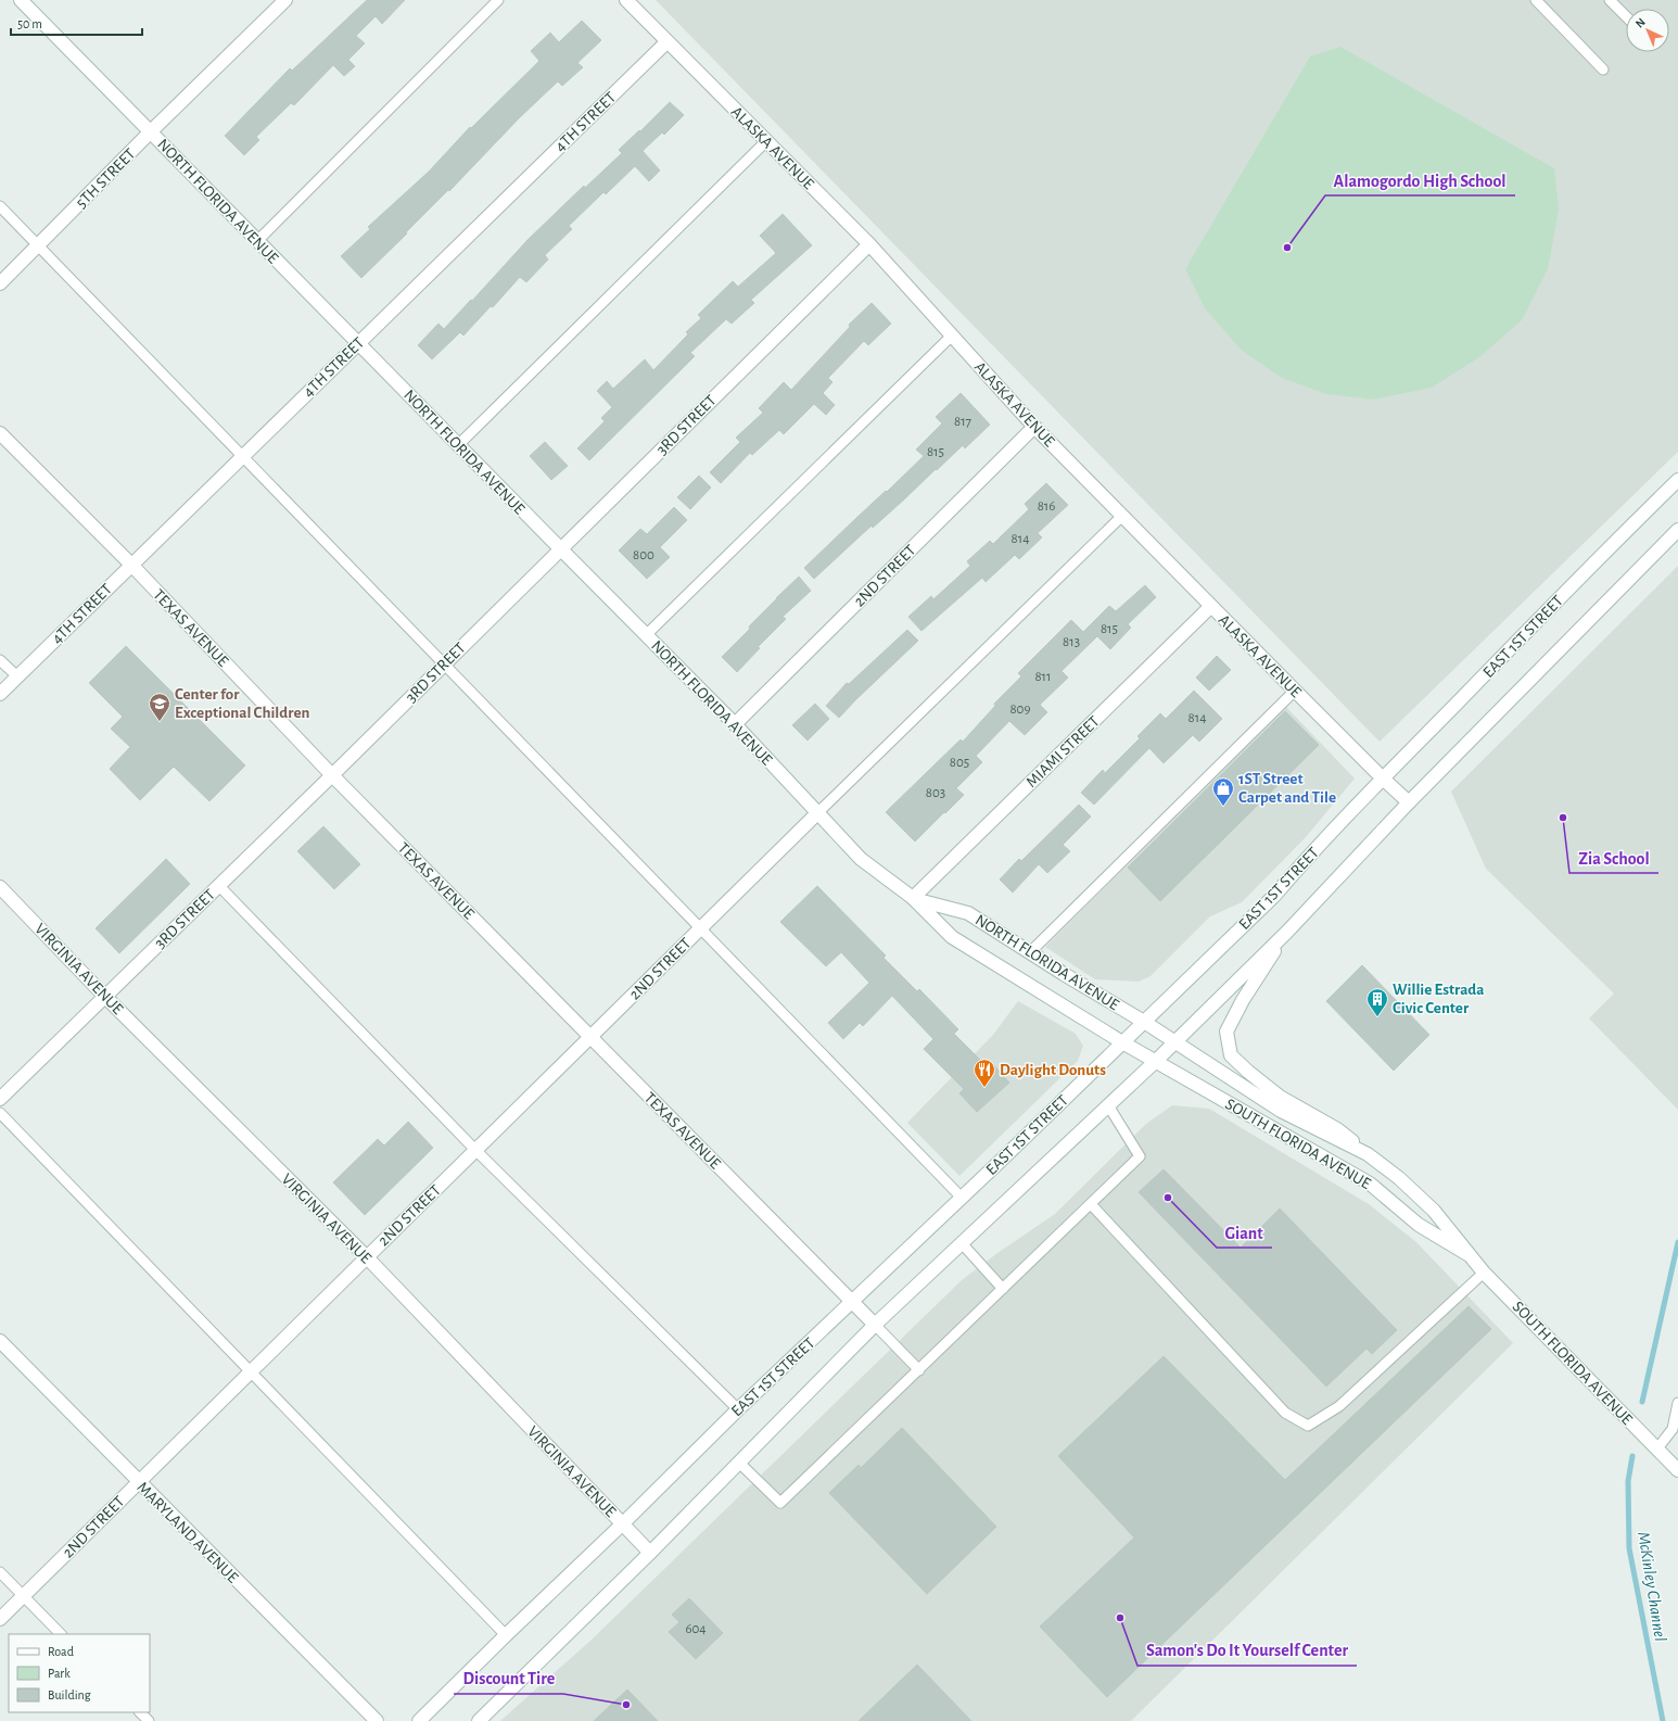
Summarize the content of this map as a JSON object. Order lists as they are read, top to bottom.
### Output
{
  "streets": {
    "street": [
      "4TH STREET",
      "ALASKA AVENUE",
      "5TH STREET",
      "NORTH FLORIDA AVENUE",
      "3RD STREET",
      "2ND STREET",
      "TEXAS AVENUE",
      "EAST 1ST STREET",
      "MIAMI STREET",
      "VIRGINIA AVENUE",
      "SOUTH FLORIDA AVENUE",
      "MARYLAND AVENUE"
    ]
  },
  "crossings": [
    ["4TH STREET", "ALASKA AVENUE"],
    ["4TH STREET", "NORTH FLORIDA AVENUE"],
    ["4TH STREET", "TEXAS AVENUE"],
    ["ALASKA AVENUE", "3RD STREET"],
    ["ALASKA AVENUE", "2ND STREET"],
    ["ALASKA AVENUE", "EAST 1ST STREET"],
    ["ALASKA AVENUE", "MIAMI STREET"],
    ["5TH STREET", "NORTH FLORIDA AVENUE"],
    ["NORTH FLORIDA AVENUE", "3RD STREET"],
    ["NORTH FLORIDA AVENUE", "2ND STREET"],
    ["NORTH FLORIDA AVENUE", "EAST 1ST STREET"],
    ["NORTH FLORIDA AVENUE", "MIAMI STREET"],
    ["NORTH FLORIDA AVENUE", "SOUTH FLORIDA AVENUE"],
    ["3RD STREET", "TEXAS AVENUE"],
    ["3RD STREET", "VIRGINIA AVENUE"],
    ["2ND STREET", "TEXAS AVENUE"],
    ["2ND STREET", "VIRGINIA AVENUE"],
    ["2ND STREET", "MARYLAND AVENUE"],
    ["TEXAS AVENUE", "EAST 1ST STREET"],
    ["EAST 1ST STREET", "VIRGINIA AVENUE"],
    ["EAST 1ST STREET", "SOUTH FLORIDA AVENUE"]
  ],
  "water": ["McKinley Channel"],
  "places": {
    "other": [
      "Alamogordo High School",
      "Zia School",
      "Giant",
      "Samon's Do It Yourself Center",
      "Discount Tire"
    ],
    "school or university": ["Center for Exceptional Children"],
    "shop": ["1ST Street Carpet and Tile"],
    "building": ["Willie Estrada Civic Center"],
    "restaurant": ["Daylight Donuts"]
  },
  "house_numbers": [
    "817",
    "815",
    "816",
    "814",
    "800",
    "815",
    "813",
    "811",
    "809",
    "814",
    "805",
    "803",
    "604"
  ],
  "legend": ["Road", "Park", "Building"],
  "scale_bar": "50 m",
  "north": "top left"
}
